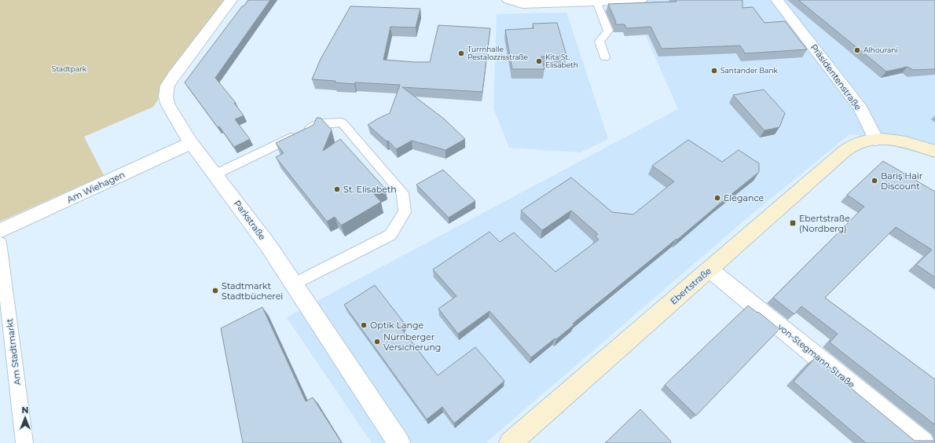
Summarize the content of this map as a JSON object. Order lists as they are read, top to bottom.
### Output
{
  "streets": {
    "street": [
      "Präsidentenstraße",
      "Am Wiehagen",
      "Parkstraße",
      "Ebertstraße",
      "von-Stegmann-Straße"
    ],
    "lane": ["Am Stadtmarkt"]
  },
  "crossings": [
    ["Präsidentenstraße", "Ebertstraße"],
    ["Am Wiehagen", "Parkstraße"],
    ["Ebertstraße", "von-Stegmann-Straße"]
  ],
  "parks": ["Stadtpark"],
  "places": {
    "other": [
      "Alhourani",
      "Turrnhalle Pestalozzisstraße",
      "Kita St. Elisabeth",
      "Santander Bank",
      "Bariş Hair Discount",
      "St. Elisabeth",
      "Elegance",
      "Stadtmarkt Stadtbücherei",
      "Optik Lange",
      "Nürnberger Versicherung"
    ],
    "transit": ["Ebertstraße (Nordberg)"]
  },
  "north": "top"
}
